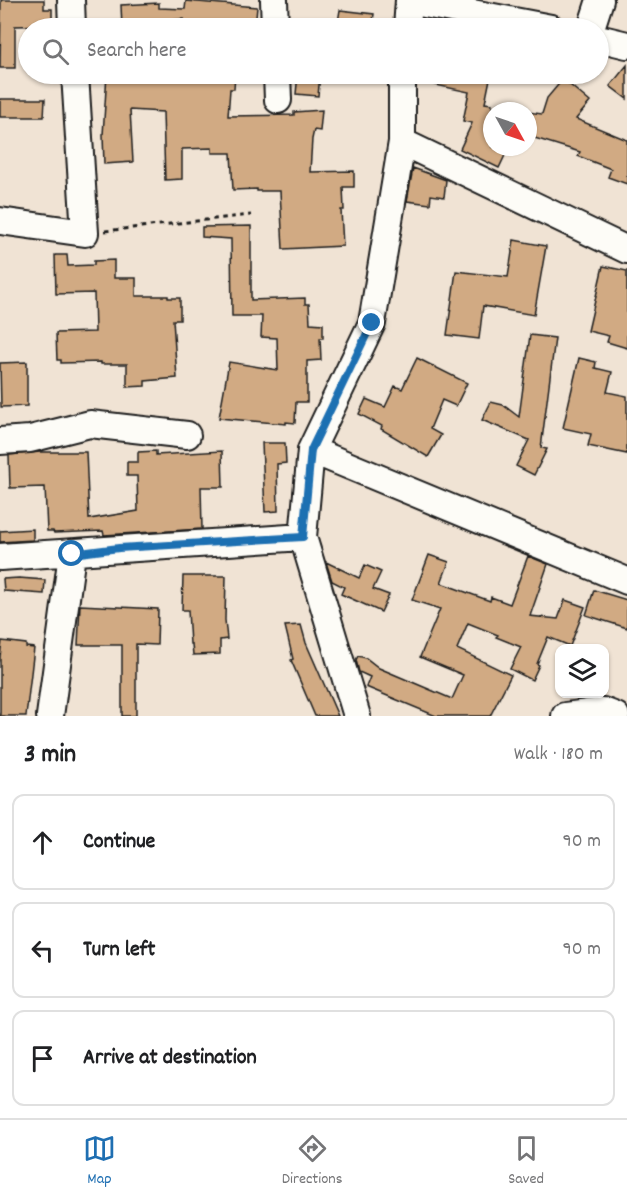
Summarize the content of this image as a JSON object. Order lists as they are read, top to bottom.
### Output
{
  "north": "bottom right",
  "page": {
    "search": "Search here",
    "heading": ["3 min", "Walk · 180 m"],
    "list": [
      ["Continue", "90 m"],
      ["Turn left", "90 m"],
      "Arrive at destination"
    ],
    "nav": ["Map", "Directions", "Saved"]
  }
}
